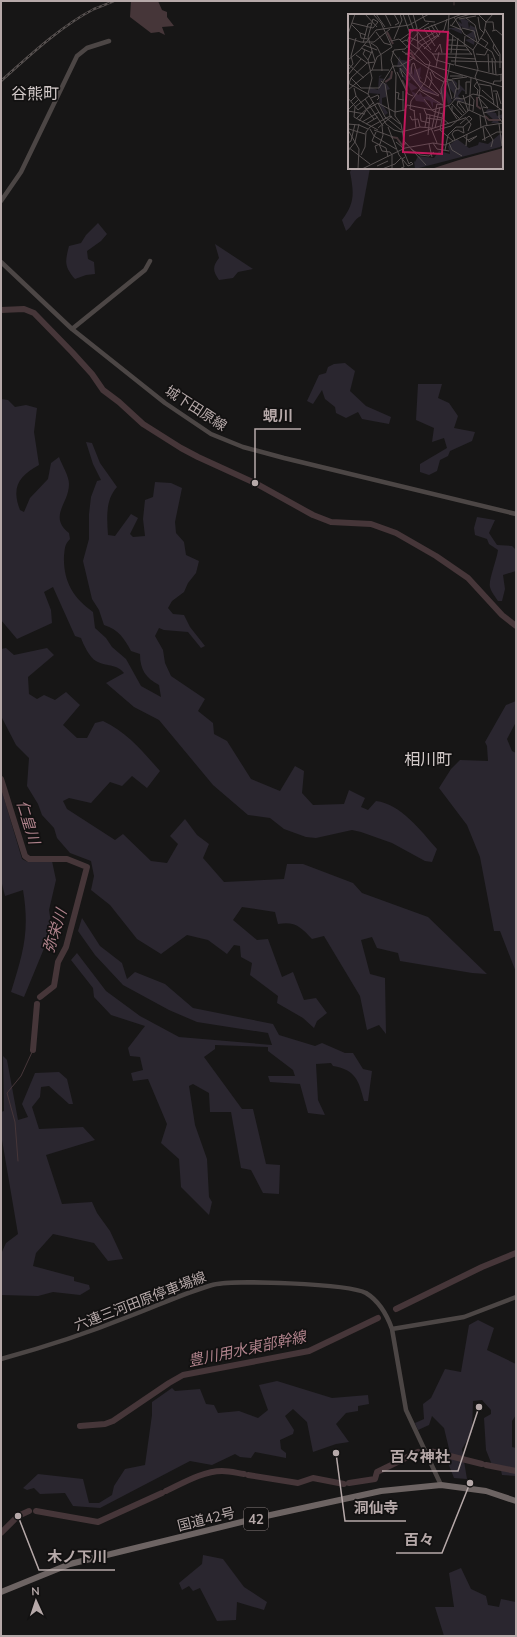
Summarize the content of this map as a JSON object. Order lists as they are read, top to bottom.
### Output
{
  "streets": {
    "highway": ["国道42号", "42"],
    "main road": ["城下田原線", "六連三河田原停車場線"]
  },
  "crossings": [
    ["六連三河田原停車場線", "国道42号"]
  ],
  "districts": ["谷熊町", "相川町"],
  "water": ["仁皇川", "弥栄川", "豊川用水東部幹線"],
  "places": [
    "蜆川",
    "百々神社",
    "洞仙寺",
    "百々",
    "木ノ下川"
  ],
  "north": "top"
}
